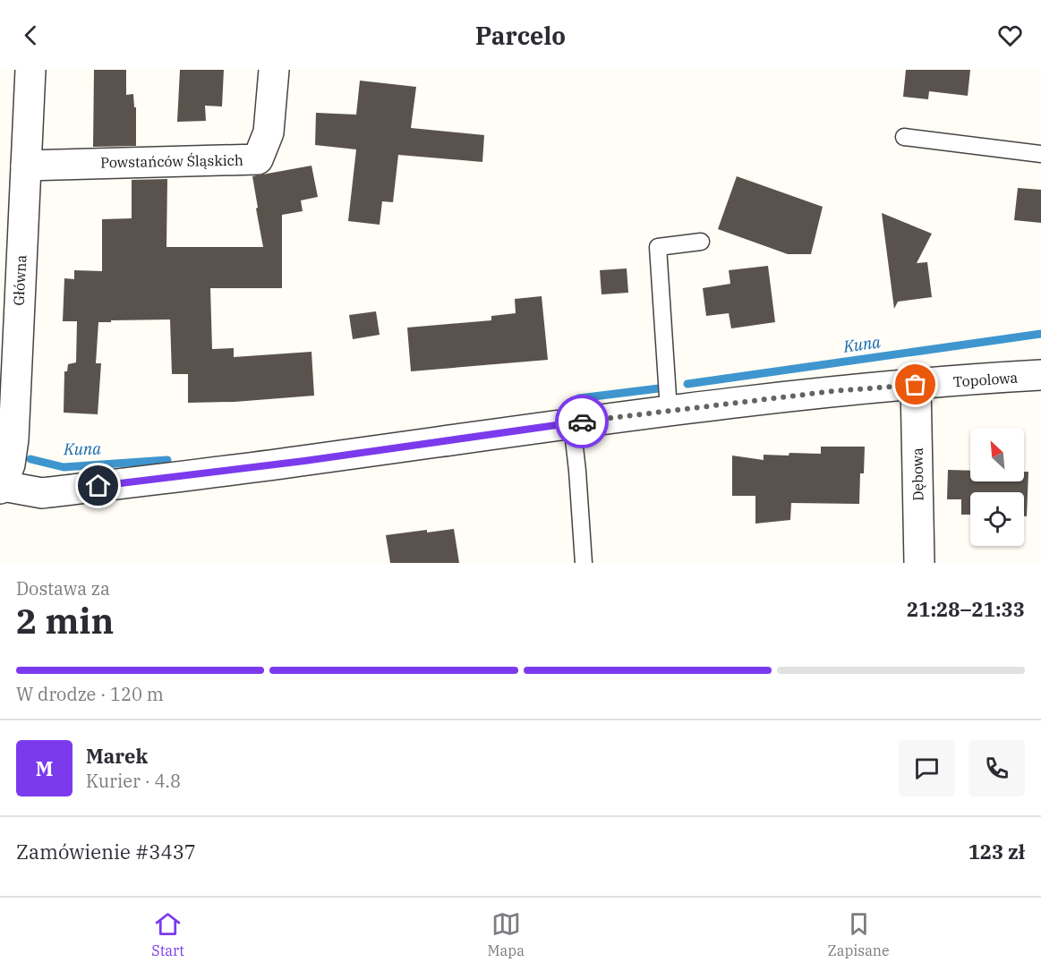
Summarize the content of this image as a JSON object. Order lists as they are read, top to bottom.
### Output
{
  "streets": {
    "street": [
      "Powstańców Śląskich",
      "Główna",
      "Topolowa",
      "Dębowa"
    ]
  },
  "crossings": [
    ["Powstańców Śląskich", "Główna"],
    ["Główna", "Topolowa"],
    ["Topolowa", "Dębowa"]
  ],
  "water": ["Kuna"],
  "north": "top left",
  "page": {
    "header": "Parcelo",
    "heading": ["2 min", "Dostawa za", "21:28–21:33"],
    "panel": [
      "Marek",
      "Kurier · 4.8",
      "Zamówienie #3437",
      "123 zł"
    ],
    "bar": "W drodze · 120 m",
    "round": "M",
    "tabs": ["Start", "Mapa", "Zapisane"]
  }
}
